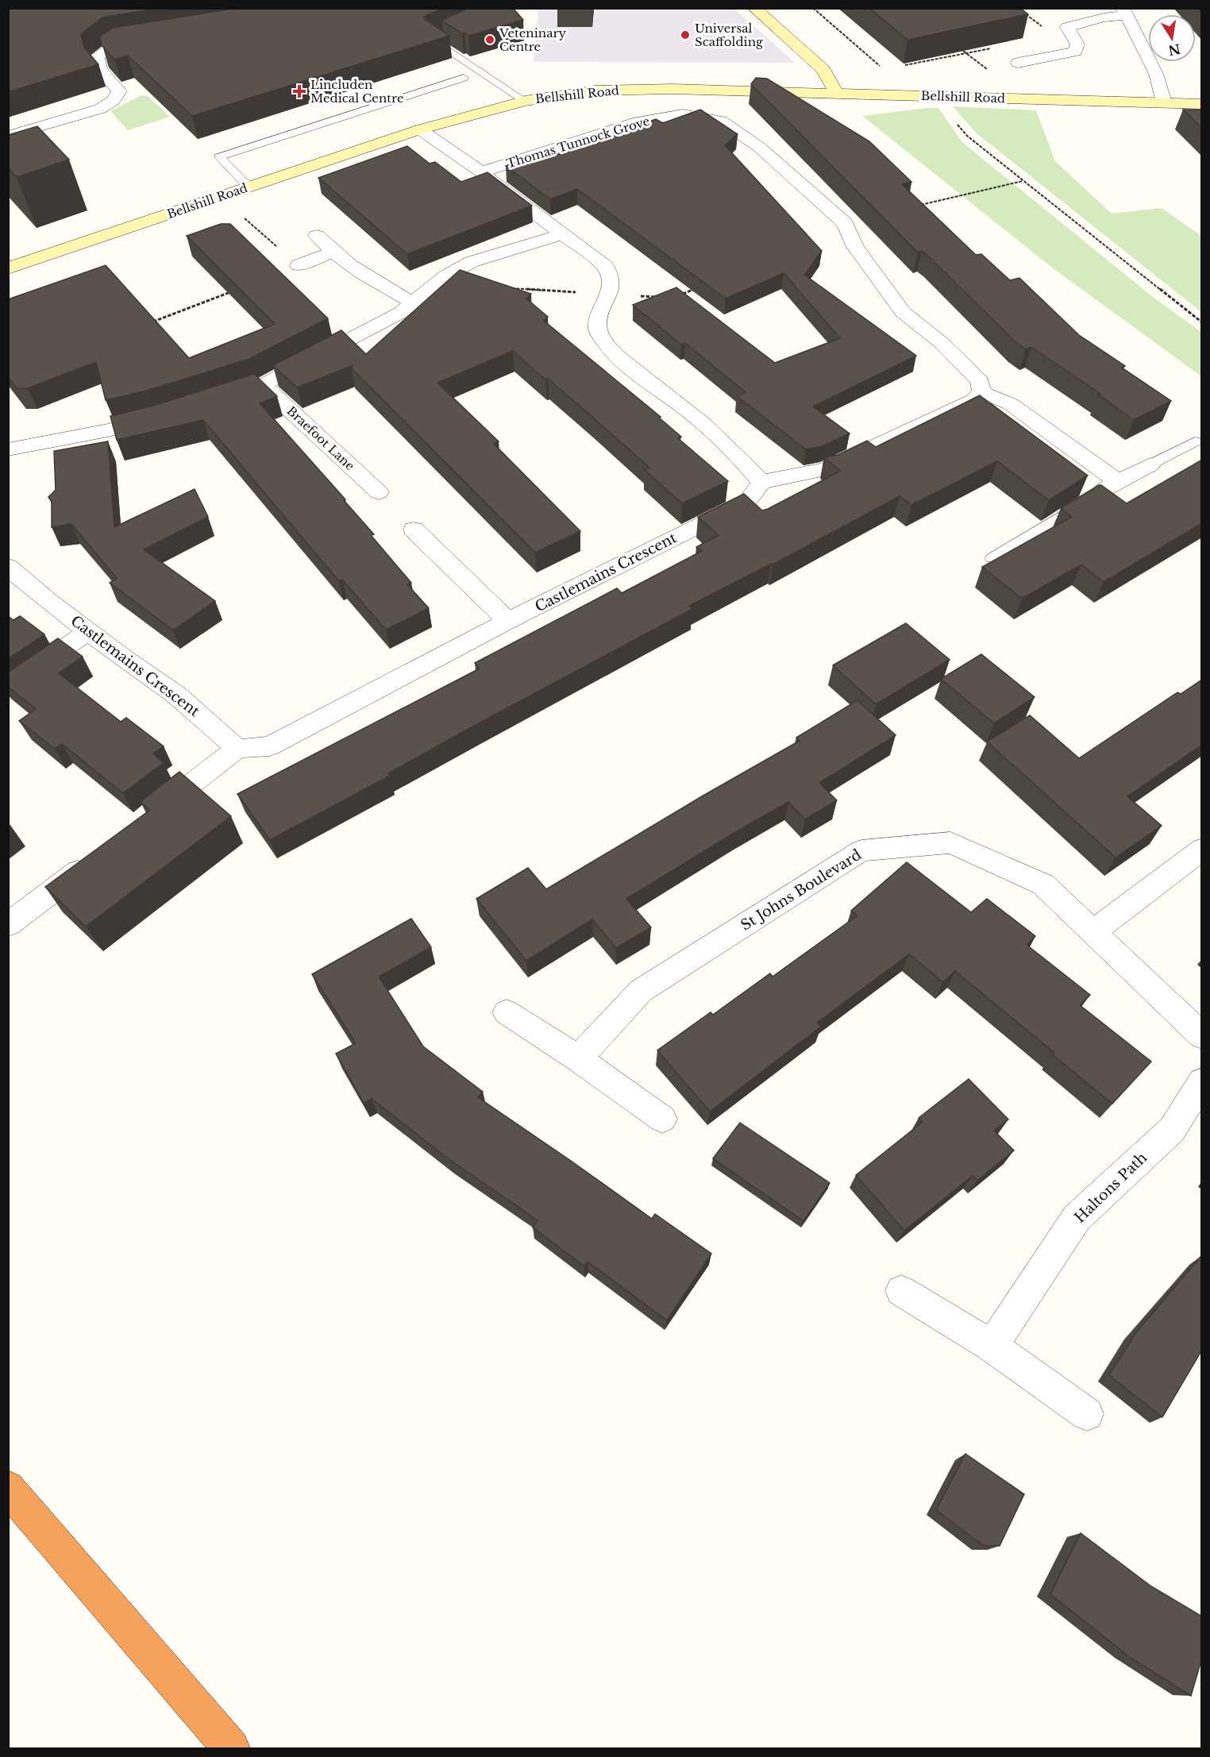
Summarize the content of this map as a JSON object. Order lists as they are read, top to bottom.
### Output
{
  "streets": {
    "main road": ["Bellshill Road"],
    "street": [
      "Thomas Tunnock Grove",
      "Braefoot Lane",
      "Castlemains Crescent",
      "St Johns Boulevard",
      "Haltons Path"
    ]
  },
  "places": {
    "other": ["Universal Scaffolding", "Veteninary Centre"],
    "health": ["Lincluden Medical Centre"]
  },
  "north": "bottom"
}
